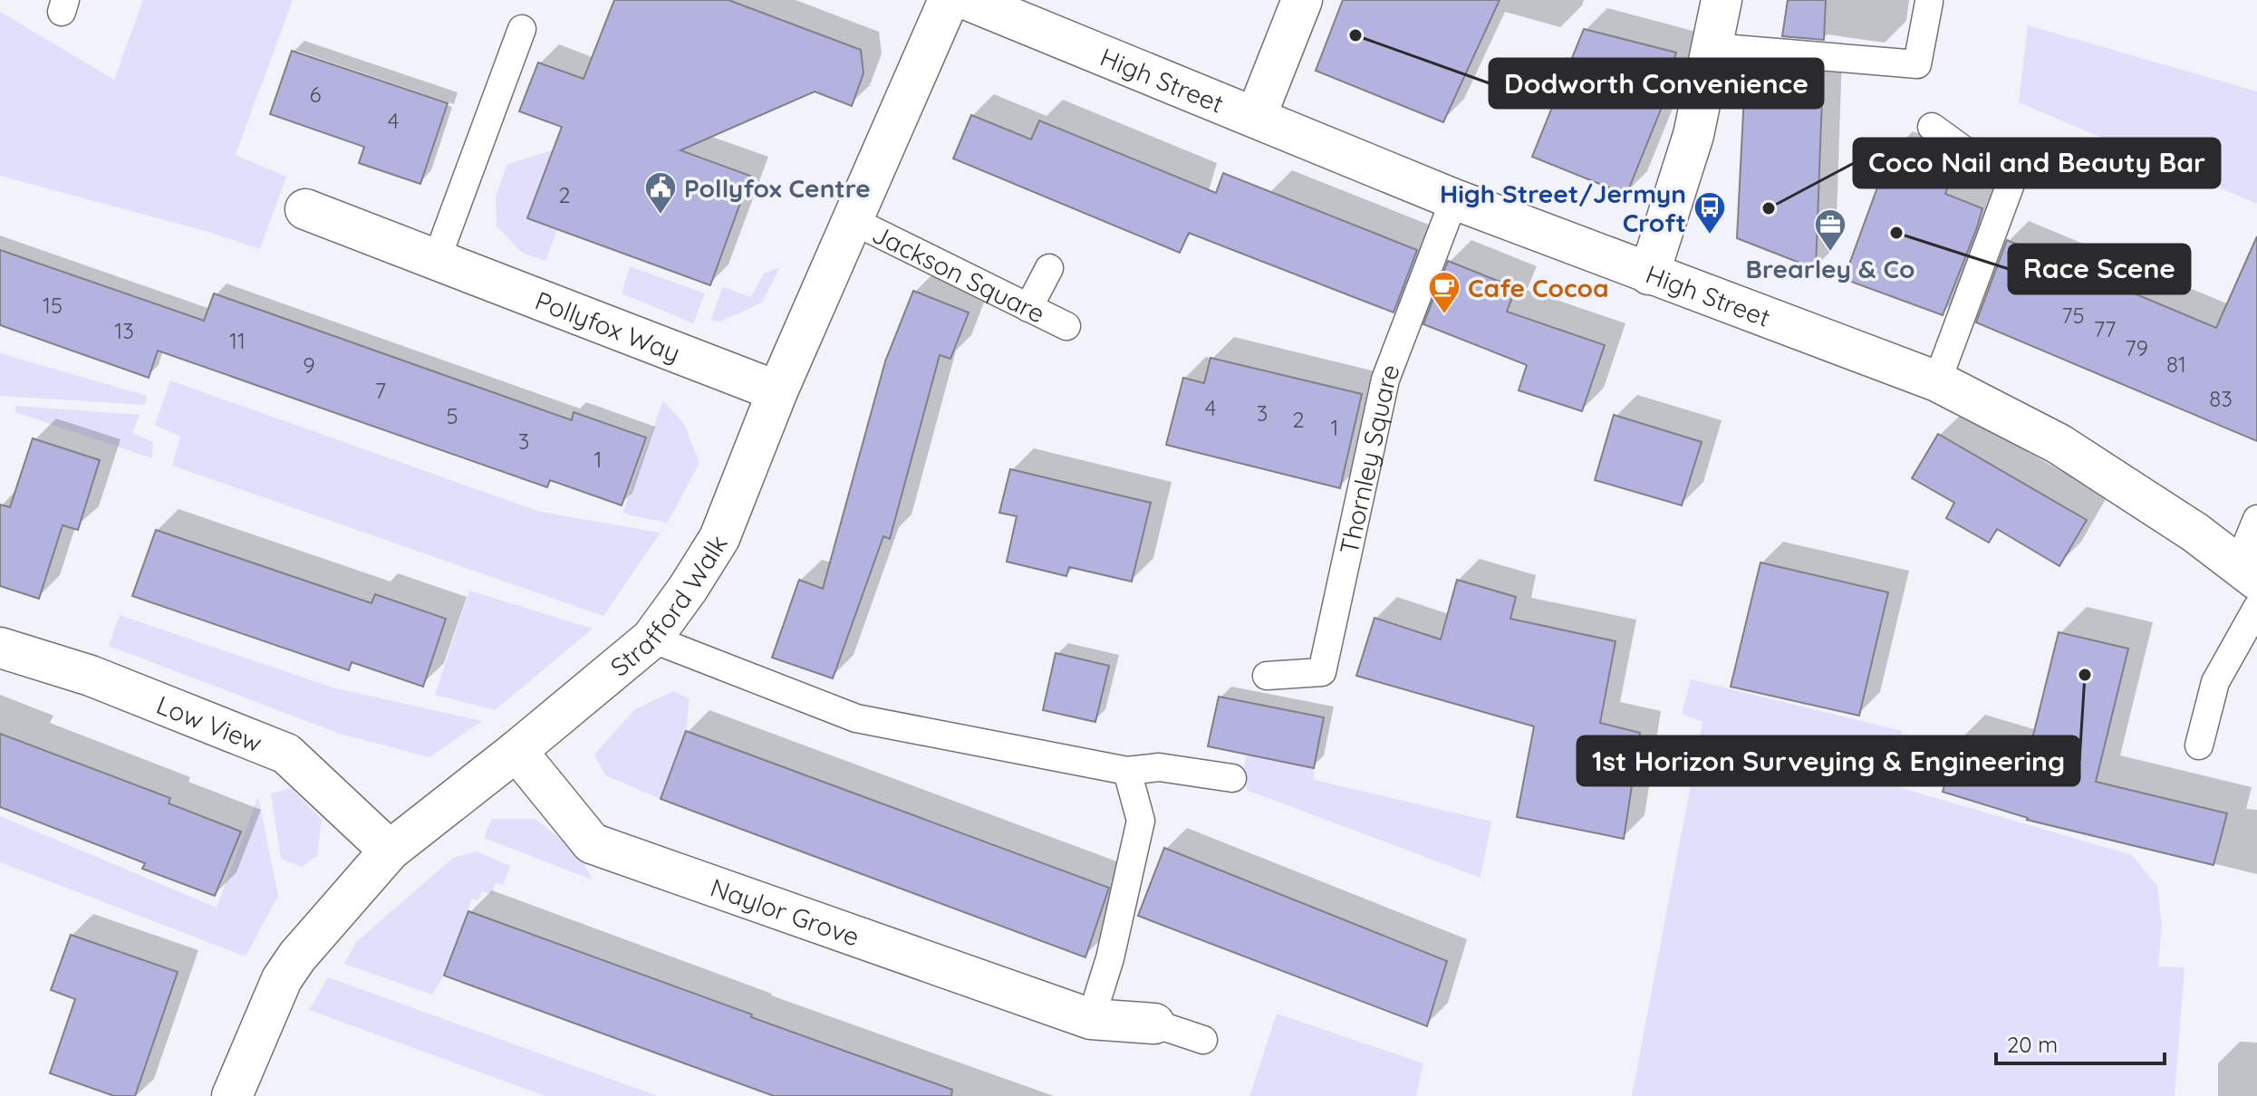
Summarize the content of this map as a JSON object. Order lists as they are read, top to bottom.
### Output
{
  "streets": {
    "street": [
      "High Street",
      "Pollyfox Way",
      "Strafford Walk",
      "Low View",
      "Naylor Grove"
    ],
    "lane": ["Jackson Square", "Thornley Square"]
  },
  "crossings": [
    ["High Street", "Thornley Square"],
    ["Jackson Square", "Strafford Walk"],
    ["Pollyfox Way", "Strafford Walk"],
    ["Strafford Walk", "Low View"],
    ["Strafford Walk", "Naylor Grove"]
  ],
  "places": {
    "other": [
      "Dodworth Convenience",
      "Coco Nail and Beauty Bar",
      "Race Scene",
      "1st Horizon Surveying & Engineering"
    ],
    "public building": ["Pollyfox Centre"],
    "bus stop": ["High Street/Jermyn Croft"],
    "office": ["Brearley & Co"],
    "cafe": ["Cafe Cocoa"]
  },
  "house_numbers": [
    "6",
    "4",
    "2",
    "15",
    "75",
    "77",
    "13",
    "11",
    "79",
    "81",
    "9",
    "7",
    "83",
    "4",
    "3",
    "5",
    "2",
    "1",
    "3",
    "1"
  ],
  "scale_bar": "20 m"
}
